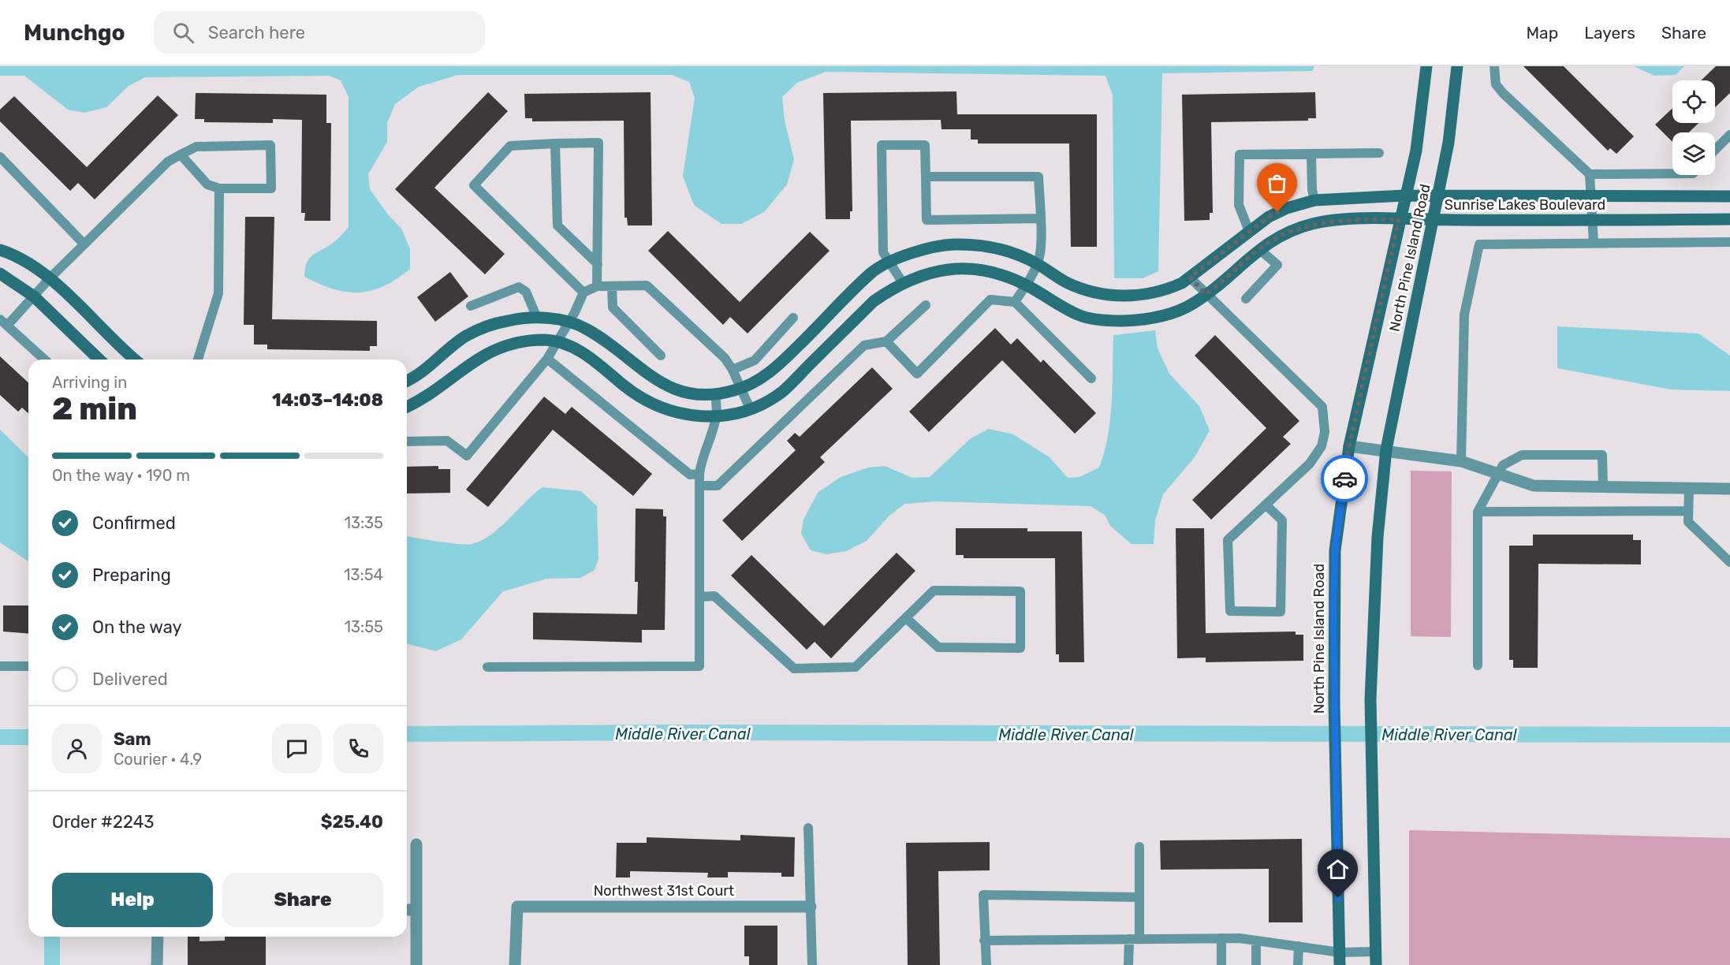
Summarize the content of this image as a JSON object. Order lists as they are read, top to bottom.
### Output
{
  "streets": {
    "street": ["Sunrise Lakes Boulevard", "North Pine Island Road", "Northwest 31st Court"]
  },
  "crossings": [
    ["Sunrise Lakes Boulevard", "North Pine Island Road"]
  ],
  "water": ["Middle River Canal"],
  "page": {
    "header": "Munchgo",
    "search": "Search here",
    "nav": ["Map", "Layers", "Share"],
    "heading": ["2 min", "Arriving in", "14:03–14:08"],
    "panel": [
      "Sam",
      "Courier · 4.9",
      "Order #2243",
      "$25.40"
    ],
    "bar": "On the way · 190 m",
    "list": [
      ["Confirmed", "13:35"],
      ["Preparing", "13:54"],
      ["On the way", "13:55"],
      "Delivered"
    ],
    "buttons": ["Help", "Share"]
  }
}
